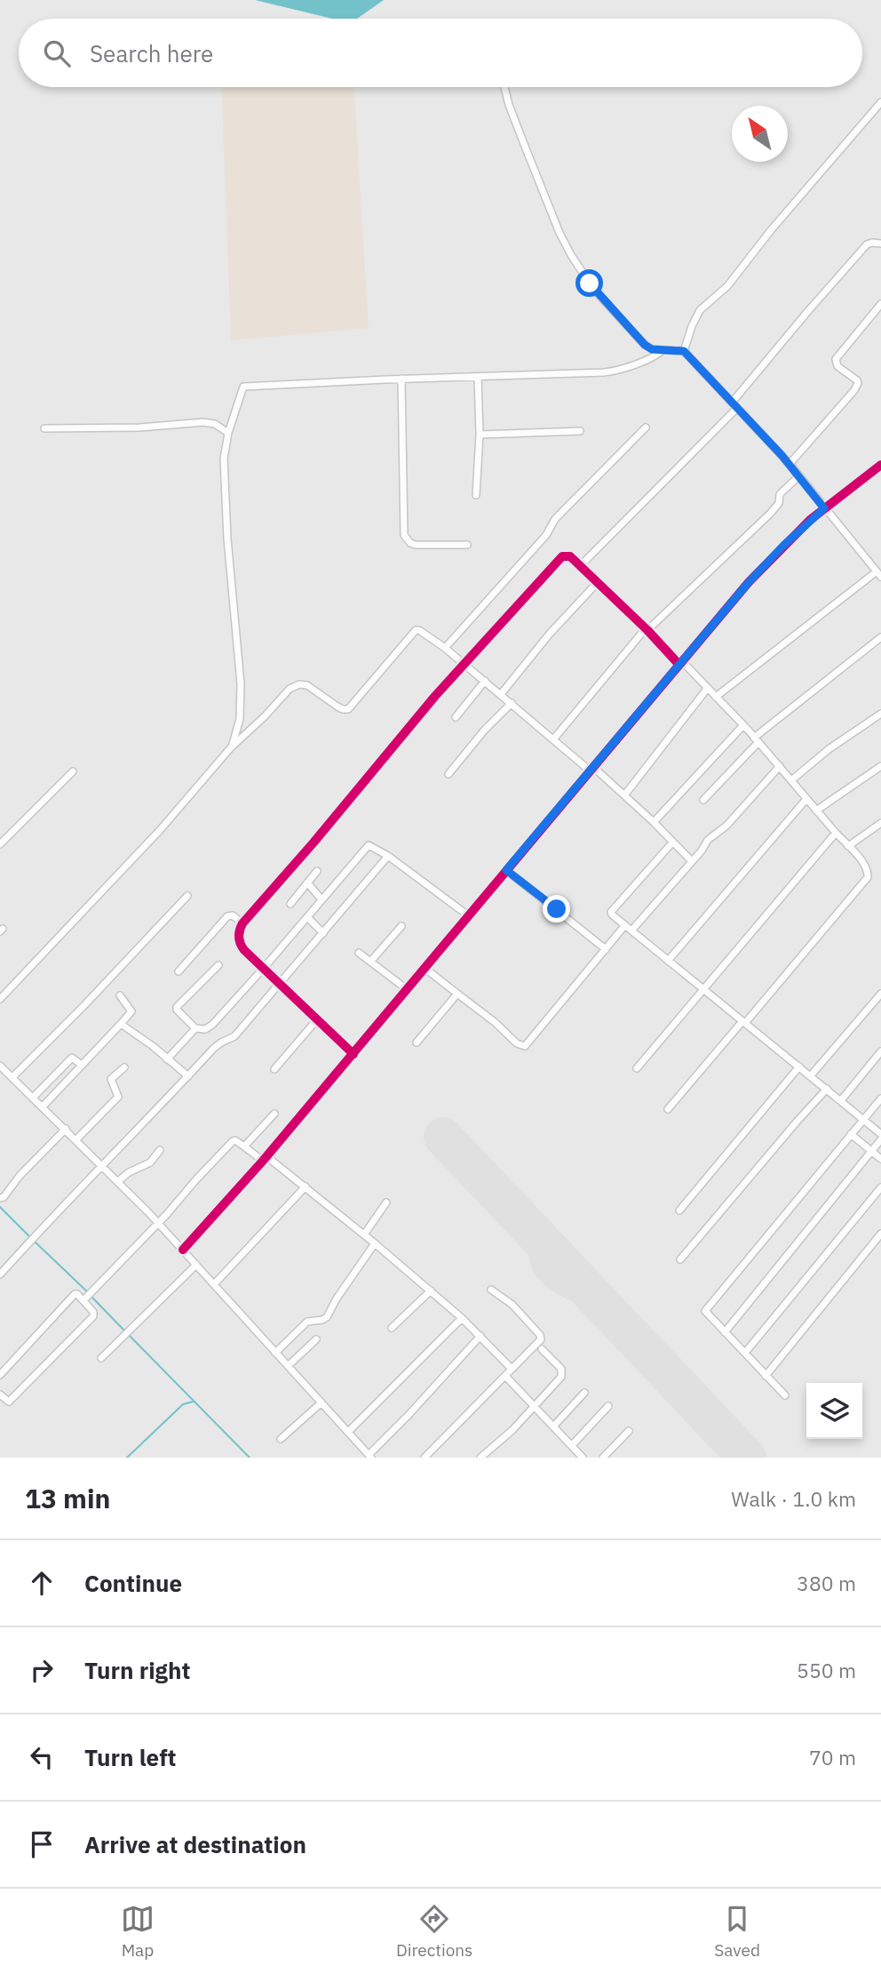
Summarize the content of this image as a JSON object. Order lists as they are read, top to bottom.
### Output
{
  "north": "top left",
  "page": {
    "search": "Search here",
    "heading": ["13 min", "Walk · 1.0 km"],
    "list": [
      ["Continue", "380 m"],
      ["Turn right", "550 m"],
      ["Turn left", "70 m"],
      "Arrive at destination"
    ],
    "nav": ["Map", "Directions", "Saved"]
  }
}
